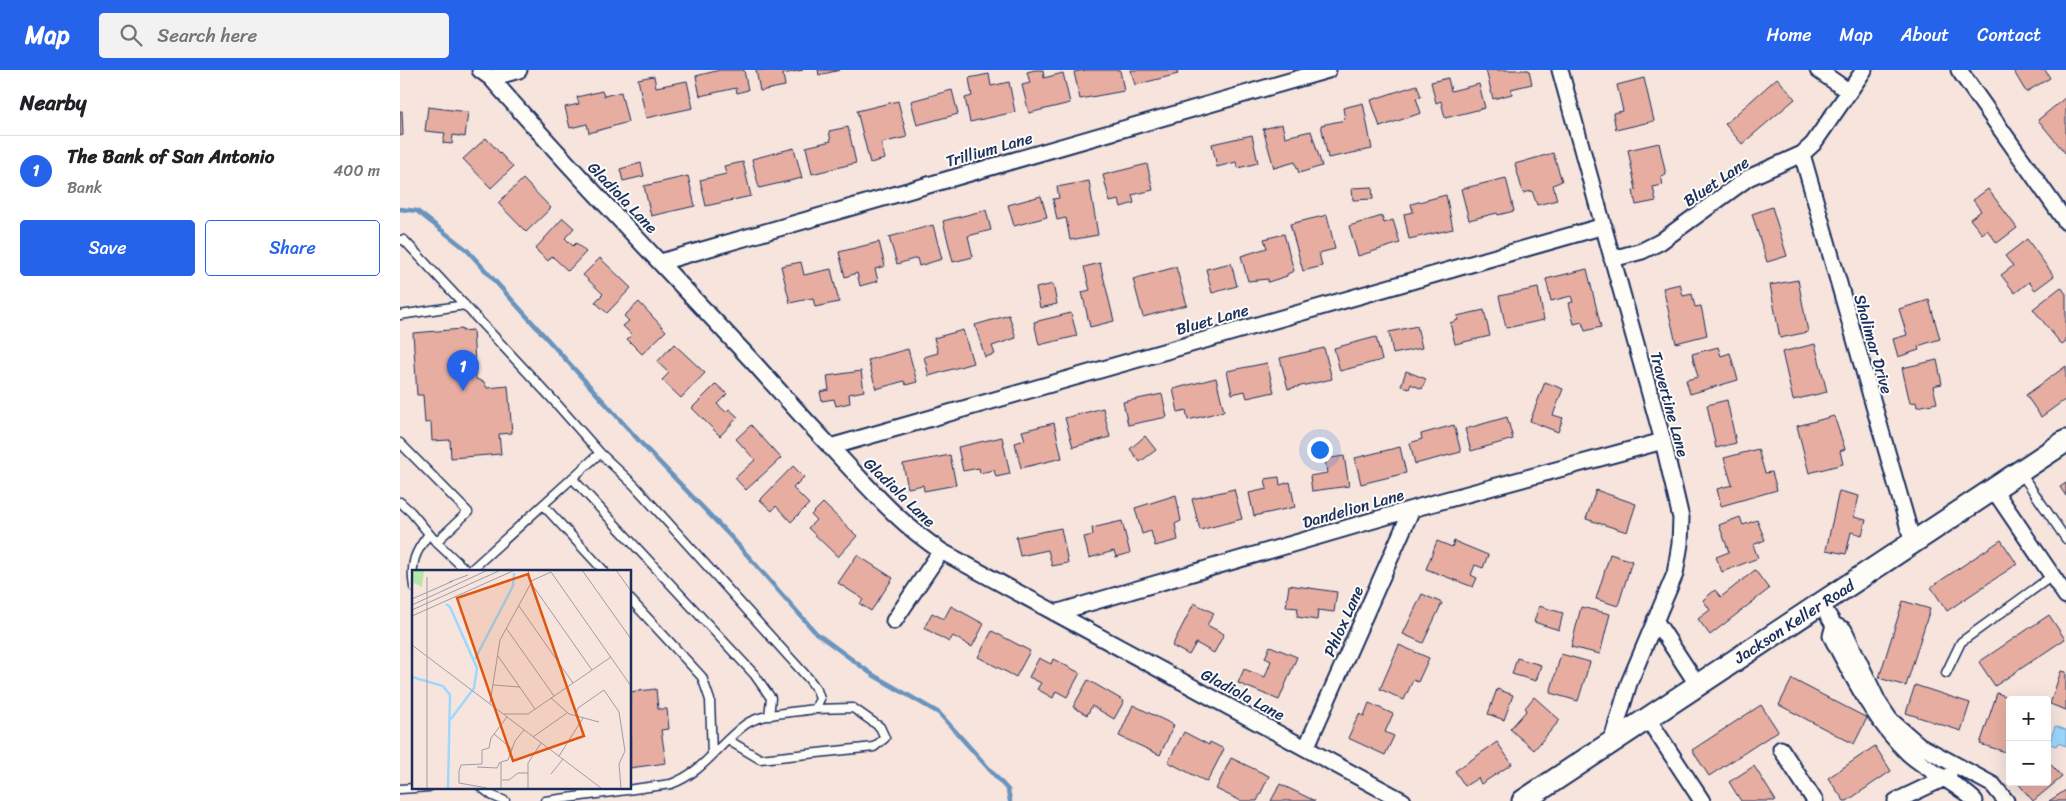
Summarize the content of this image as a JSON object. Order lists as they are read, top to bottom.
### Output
{
  "streets": {
    "main road": ["Jackson Keller Road"],
    "street": [
      "Trillium Lane",
      "Bluet Lane",
      "Gladiola Lane",
      "Shalimar Drive",
      "Travertine Lane",
      "Dandelion Lane",
      "Phlox Lane"
    ]
  },
  "crossings": [
    ["Trillium Lane", "Gladiola Lane"],
    ["Bluet Lane", "Gladiola Lane"],
    ["Bluet Lane", "Shalimar Drive"],
    ["Bluet Lane", "Travertine Lane"],
    ["Gladiola Lane", "Dandelion Lane"],
    ["Gladiola Lane", "Phlox Lane"],
    ["Shalimar Drive", "Jackson Keller Road"],
    ["Travertine Lane", "Dandelion Lane"],
    ["Travertine Lane", "Jackson Keller Road"],
    ["Dandelion Lane", "Phlox Lane"]
  ],
  "page": {
    "header": "Map",
    "search": "Search here",
    "nav": [
      "Home",
      "Map",
      "About",
      "Contact"
    ],
    "heading": "Nearby",
    "list": [
      {
        "mark": "1",
        "name": "The Bank of San Antonio",
        "note": "Bank",
        "value": "400 m"
      }
    ],
    "buttons": ["Save", "Share"],
    "pins": "1",
    "map_buttons": ["+", "−"]
  }
}
